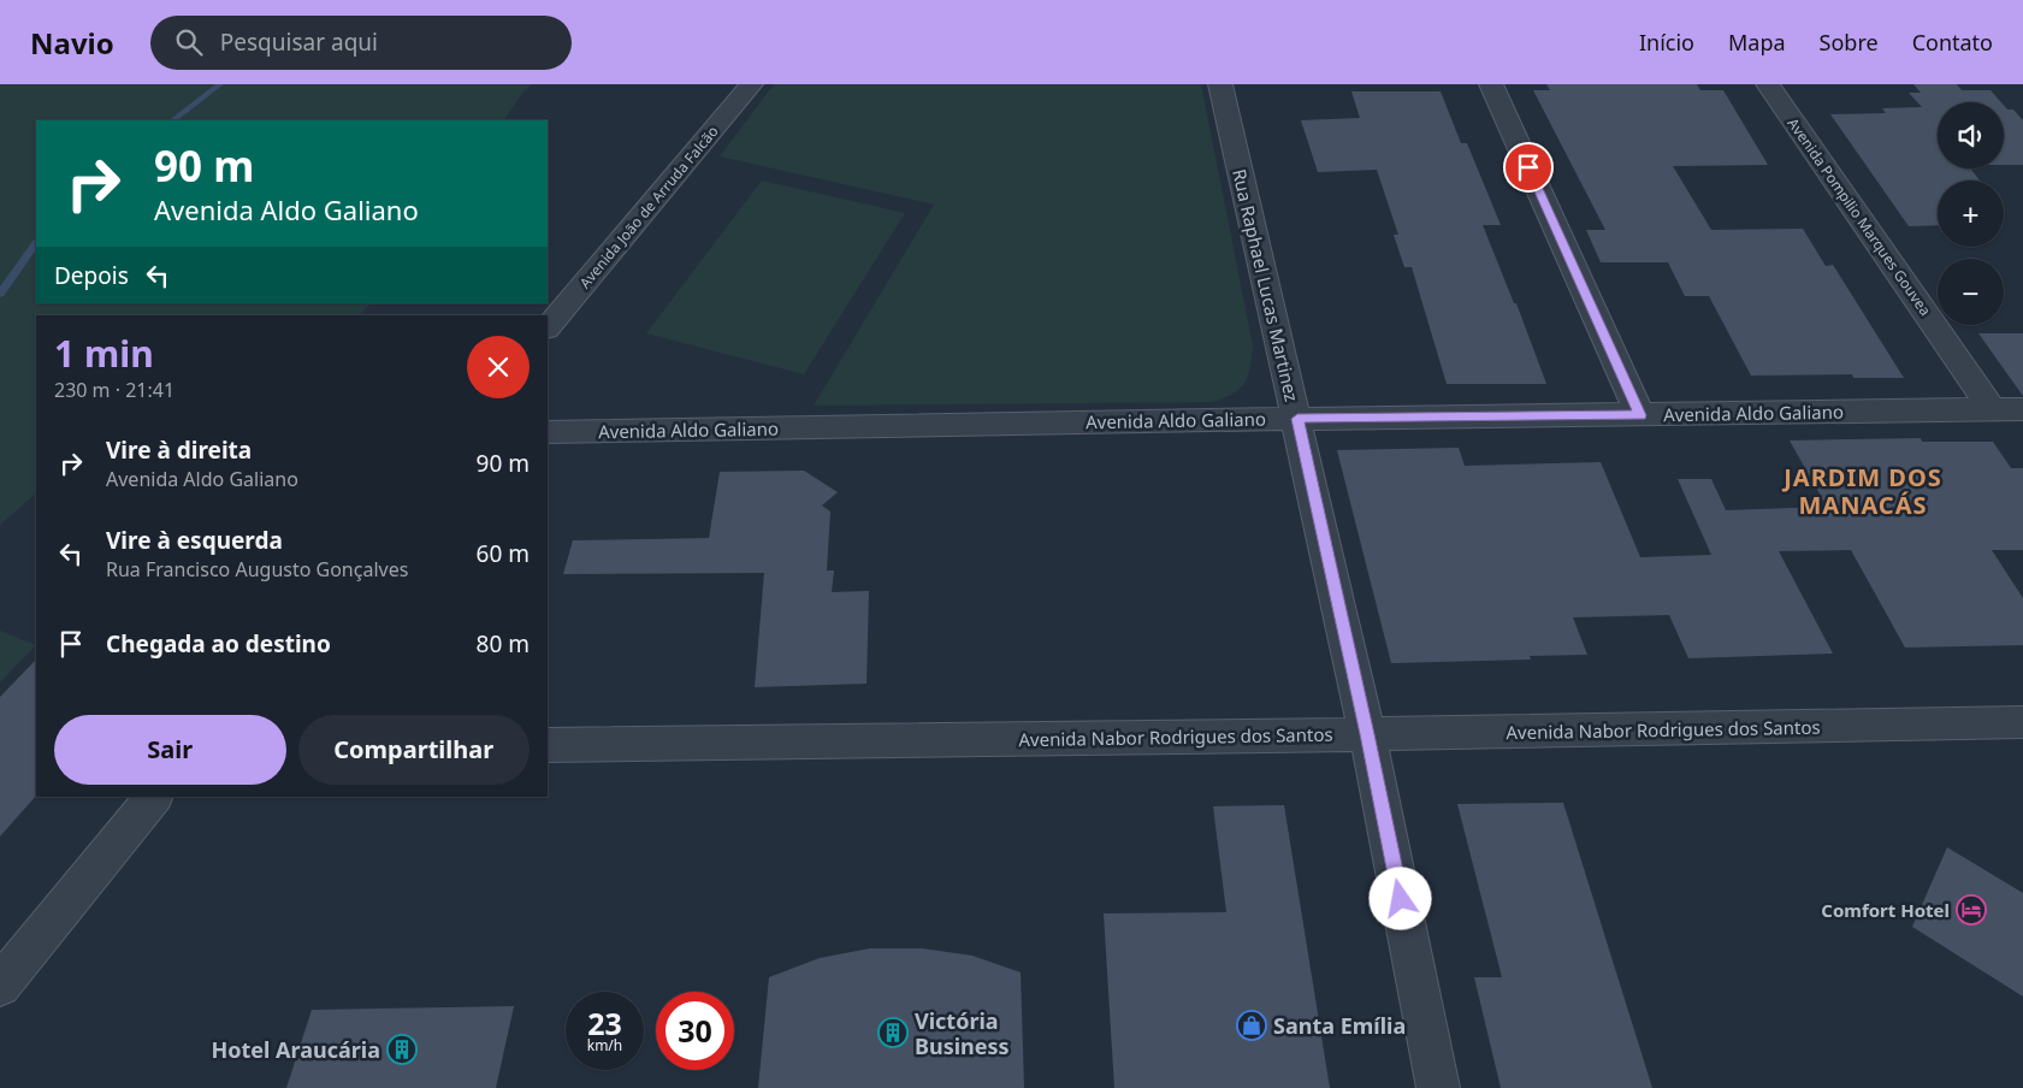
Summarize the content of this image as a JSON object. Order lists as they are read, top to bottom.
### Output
{
  "streets": {
    "street": [
      "Avenida João de Arruda Falcão",
      "Avenida Pompilio Marques Gouvea",
      "Rua Raphael Lucas Martinez",
      "Avenida Aldo Galiano",
      "Avenida Nabor Rodrigues dos Santos"
    ]
  },
  "crossings": [
    ["Avenida Pompilio Marques Gouvea", "Avenida Aldo Galiano"],
    ["Rua Raphael Lucas Martinez", "Avenida Aldo Galiano"],
    ["Rua Raphael Lucas Martinez", "Avenida Nabor Rodrigues dos Santos"]
  ],
  "districts": ["JARDIM DOS MANACÁS"],
  "places": {
    "hotel": ["Comfort Hotel"],
    "shop": ["Santa Emília"],
    "building": ["Victória Business", "Hotel Araucária"]
  },
  "page": {
    "header": "Navio",
    "search": "Pesquisar aqui",
    "nav": [
      "Início",
      "Mapa",
      "Sobre",
      "Contato"
    ],
    "map_buttons": ["+", "−"],
    "turn": ["90 m", "Avenida Aldo Galiano"],
    "then": "Depois",
    "heading": ["1 min", "230 m · 21:41"],
    "list": [
      {
        "name": "Vire à direita",
        "note": "Avenida Aldo Galiano",
        "value": "90 m"
      },
      {
        "name": "Vire à esquerda",
        "note": "Rua Francisco Augusto Gonçalves",
        "value": "60 m"
      },
      {
        "name": "Chegada ao destino",
        "value": "80 m"
      }
    ],
    "buttons": ["Sair", "Compartilhar"],
    "speed": "23 km/h",
    "limit": "30"
  }
}
